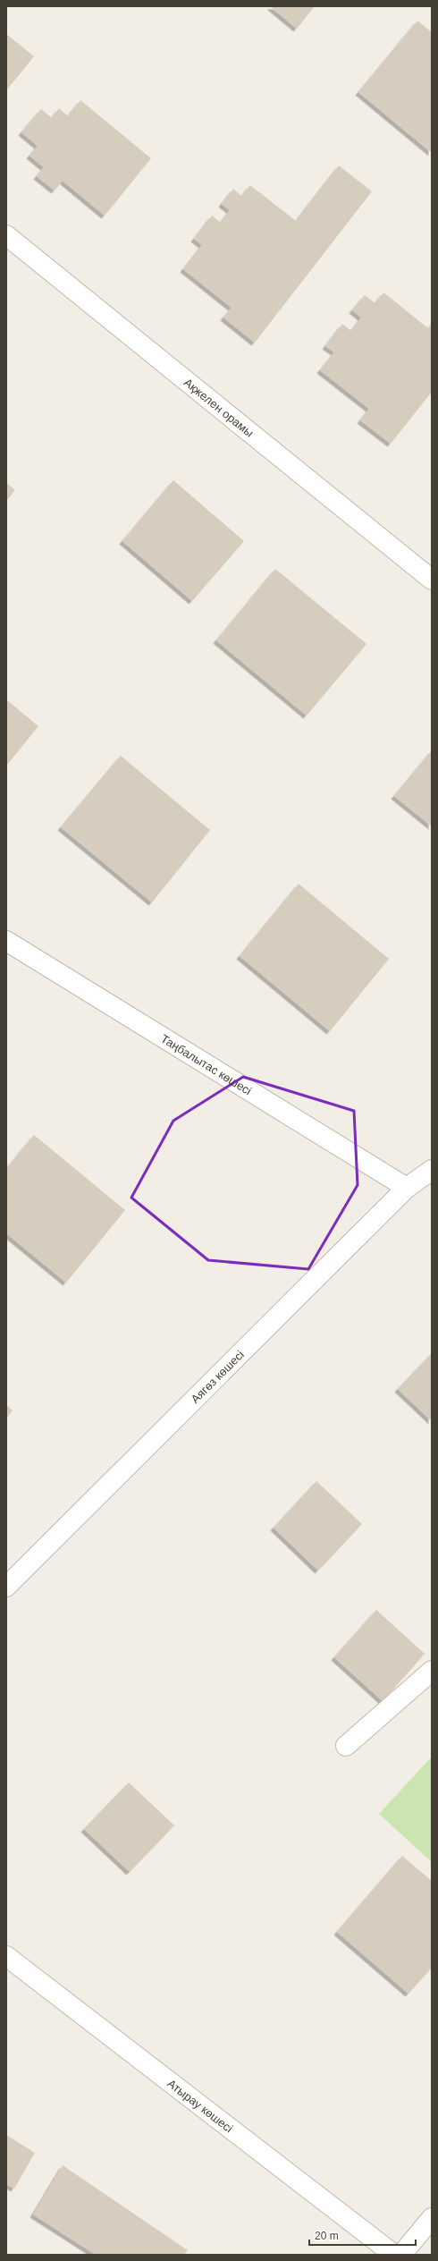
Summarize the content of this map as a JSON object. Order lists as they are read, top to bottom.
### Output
{
  "streets": {
    "street": [
      "Ақжелен орамы",
      "Таңбалытас көшесі",
      "Аягөз көшесі",
      "Атырау көшесі"
    ]
  },
  "crossings": [
    ["Таңбалытас көшесі", "Аягөз көшесі"]
  ],
  "scale_bar": "20 m"
}
